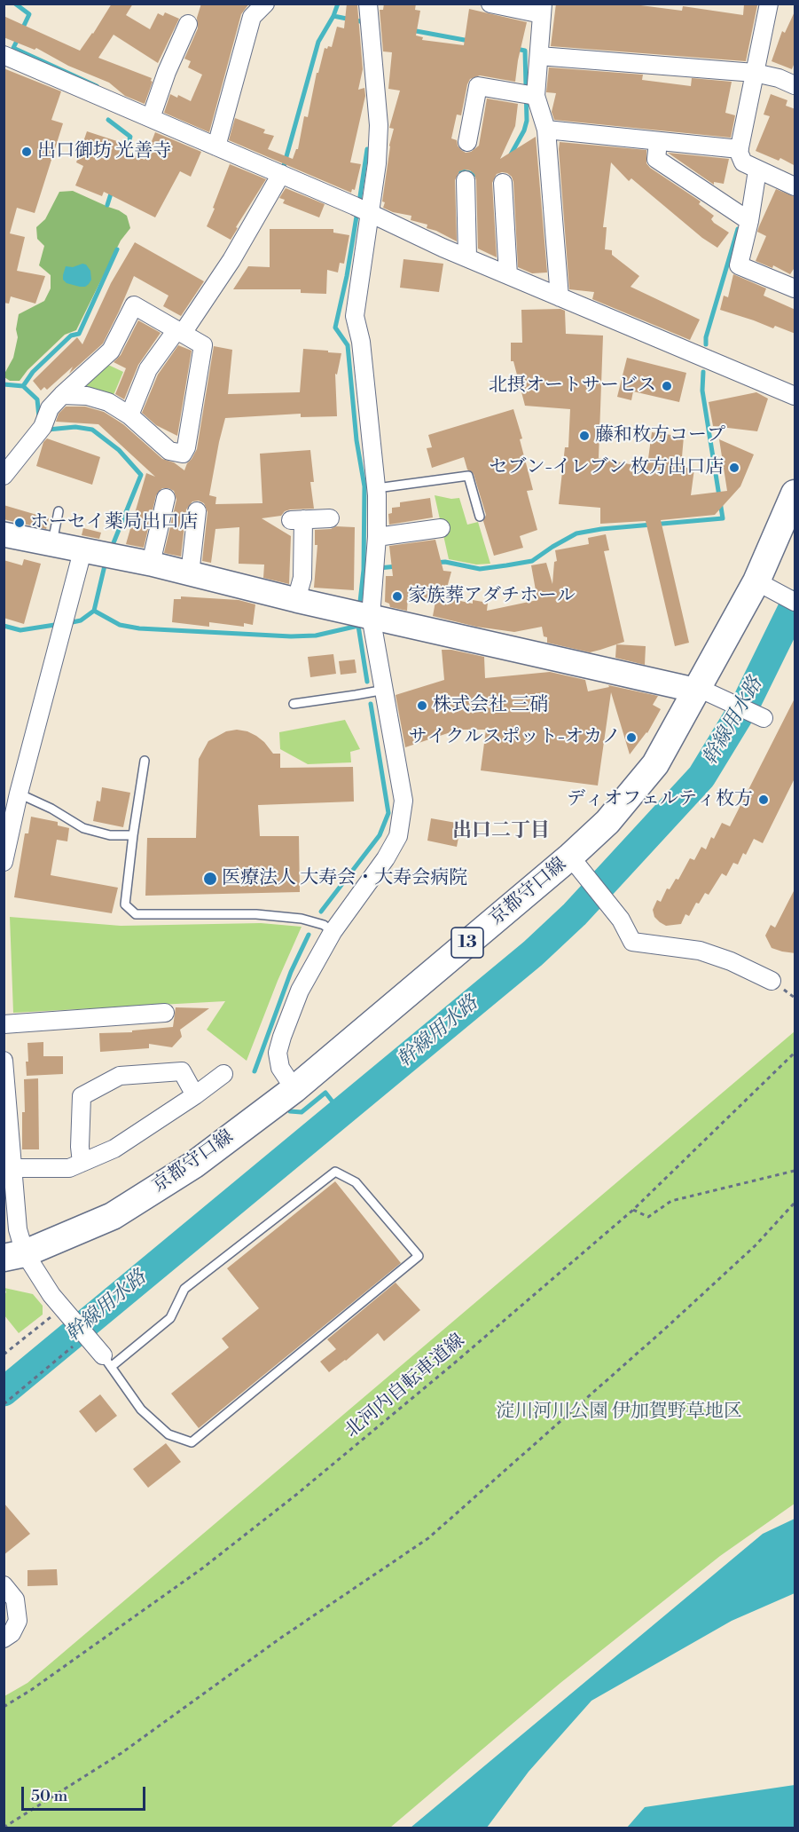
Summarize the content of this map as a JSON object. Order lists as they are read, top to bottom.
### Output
{
  "streets": {
    "main road": ["京都守口線", "13"],
    "path": ["北河内自転車道線"]
  },
  "districts": ["出口二丁目"],
  "water": ["幹線用水路"],
  "parks": ["淀川河川公園 伊加賀野草地区"],
  "places": [
    "出口御坊 光善寺",
    "北摂オートサービス",
    "藤和枚方コープ",
    "セブン-イレブン 枚方出口店",
    "ホーセイ薬局出口店",
    "家族葬アダチホール",
    "株式会社 三硝",
    "サイクルスポット-オカノ",
    "ディオフェルティ枚方",
    "医療法人 大寿会・大寿会病院"
  ],
  "scale_bar": "50 m"
}
